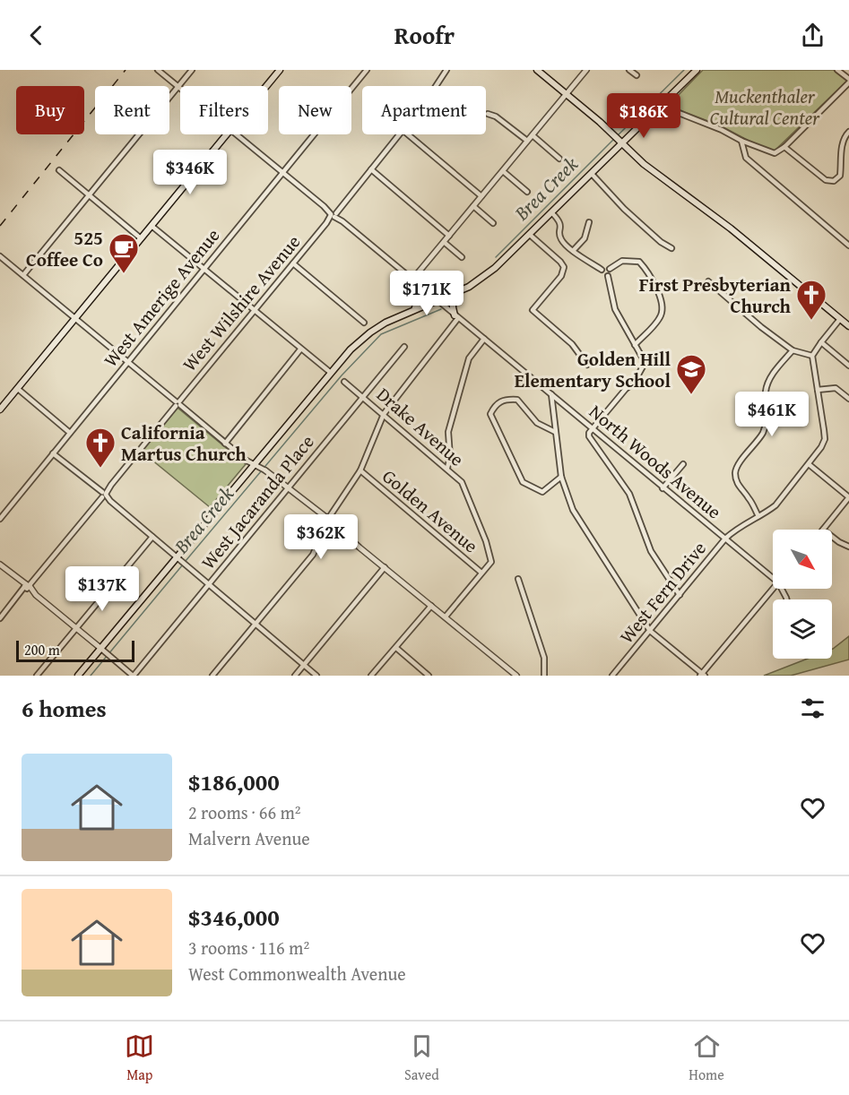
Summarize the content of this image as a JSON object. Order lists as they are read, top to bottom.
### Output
{
  "streets": {
    "street": [
      "West Amerige Avenue",
      "West Wilshire Avenue",
      "Drake Avenue",
      "North Woods Avenue",
      "West Jacaranda Place",
      "Golden Avenue",
      "West Fern Drive"
    ]
  },
  "crossings": [
    ["West Amerige Avenue", "North Woods Avenue"],
    ["West Wilshire Avenue", "North Woods Avenue"],
    ["Drake Avenue", "West Jacaranda Place"],
    ["Drake Avenue", "Golden Avenue"],
    ["North Woods Avenue", "West Fern Drive"]
  ],
  "water": ["Brea Creek"],
  "parks": ["Muckenthaler Cultural Center"],
  "places": {
    "cafe": ["525 Coffee Co"],
    "church": ["First Presbyterian Church", "California Martus Church"],
    "school or university": ["Golden Hill Elementary School"]
  },
  "scale_bar": "200 m",
  "north": "bottom right",
  "page": {
    "header": "Roofr",
    "chip": [
      "Buy",
      "Rent",
      "Filters",
      "New",
      "Apartment"
    ],
    "price": [
      "$186K",
      "$346K",
      "$171K",
      "$461K",
      "$362K",
      "$137K"
    ],
    "scale": "200 m",
    "heading": "6 homes",
    "list": [
      {
        "name": "$186,000",
        "note": "2 rooms · 66 m² · Malvern Avenue"
      },
      {
        "name": "$346,000",
        "note": "3 rooms · 116 m² · West Commonwealth Avenue"
      }
    ],
    "tabs": ["Map", "Saved", "Home"]
  }
}
